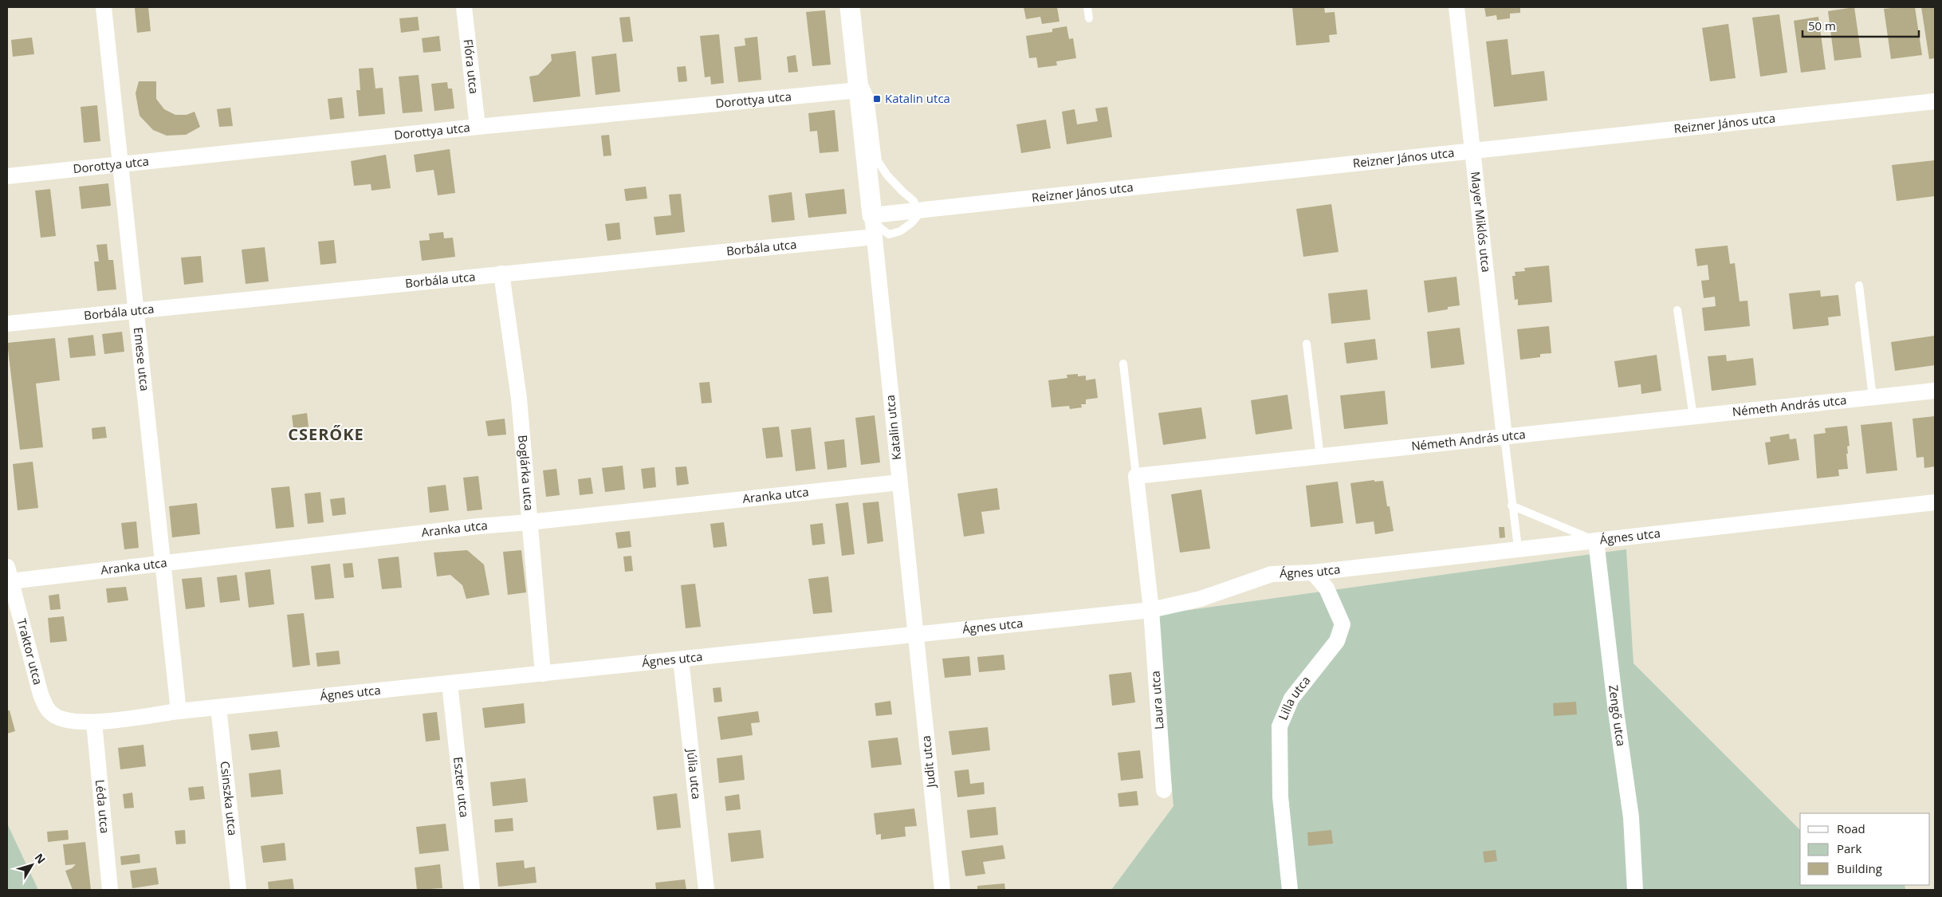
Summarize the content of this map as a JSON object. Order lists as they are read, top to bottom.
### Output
{
  "streets": {
    "street": [
      "Flóra utca",
      "Dorottya utca",
      "Reizner János utca",
      "Mayer Miklós utca",
      "Borbála utca",
      "Emese utca",
      "Németh András utca",
      "Katalin utca",
      "Boglárka utca",
      "Aranka utca",
      "Ágnes utca",
      "Traktor utca",
      "Lilla utca",
      "Laura utca",
      "Zengő utca",
      "Judit utca",
      "Júlia utca",
      "Eszter utca",
      "Csinszka utca",
      "Léda utca"
    ]
  },
  "crossings": [
    ["Flóra utca", "Dorottya utca"],
    ["Dorottya utca", "Emese utca"],
    ["Dorottya utca", "Katalin utca"],
    ["Reizner János utca", "Mayer Miklós utca"],
    ["Reizner János utca", "Katalin utca"],
    ["Mayer Miklós utca", "Németh András utca"],
    ["Borbála utca", "Emese utca"],
    ["Borbála utca", "Katalin utca"],
    ["Borbála utca", "Boglárka utca"],
    ["Emese utca", "Aranka utca"],
    ["Emese utca", "Ágnes utca"],
    ["Katalin utca", "Aranka utca"],
    ["Katalin utca", "Ágnes utca"],
    ["Katalin utca", "Judit utca"],
    ["Boglárka utca", "Aranka utca"],
    ["Boglárka utca", "Ágnes utca"],
    ["Aranka utca", "Traktor utca"],
    ["Ágnes utca", "Traktor utca"],
    ["Ágnes utca", "Lilla utca"],
    ["Ágnes utca", "Laura utca"],
    ["Ágnes utca", "Zengő utca"],
    ["Ágnes utca", "Judit utca"],
    ["Ágnes utca", "Júlia utca"],
    ["Ágnes utca", "Eszter utca"],
    ["Ágnes utca", "Csinszka utca"],
    ["Ágnes utca", "Léda utca"]
  ],
  "districts": ["CSERŐKE"],
  "places": {
    "transit": ["Katalin utca"]
  },
  "legend": ["Road", "Park", "Building"],
  "scale_bar": "50 m",
  "north": "top right"
}
